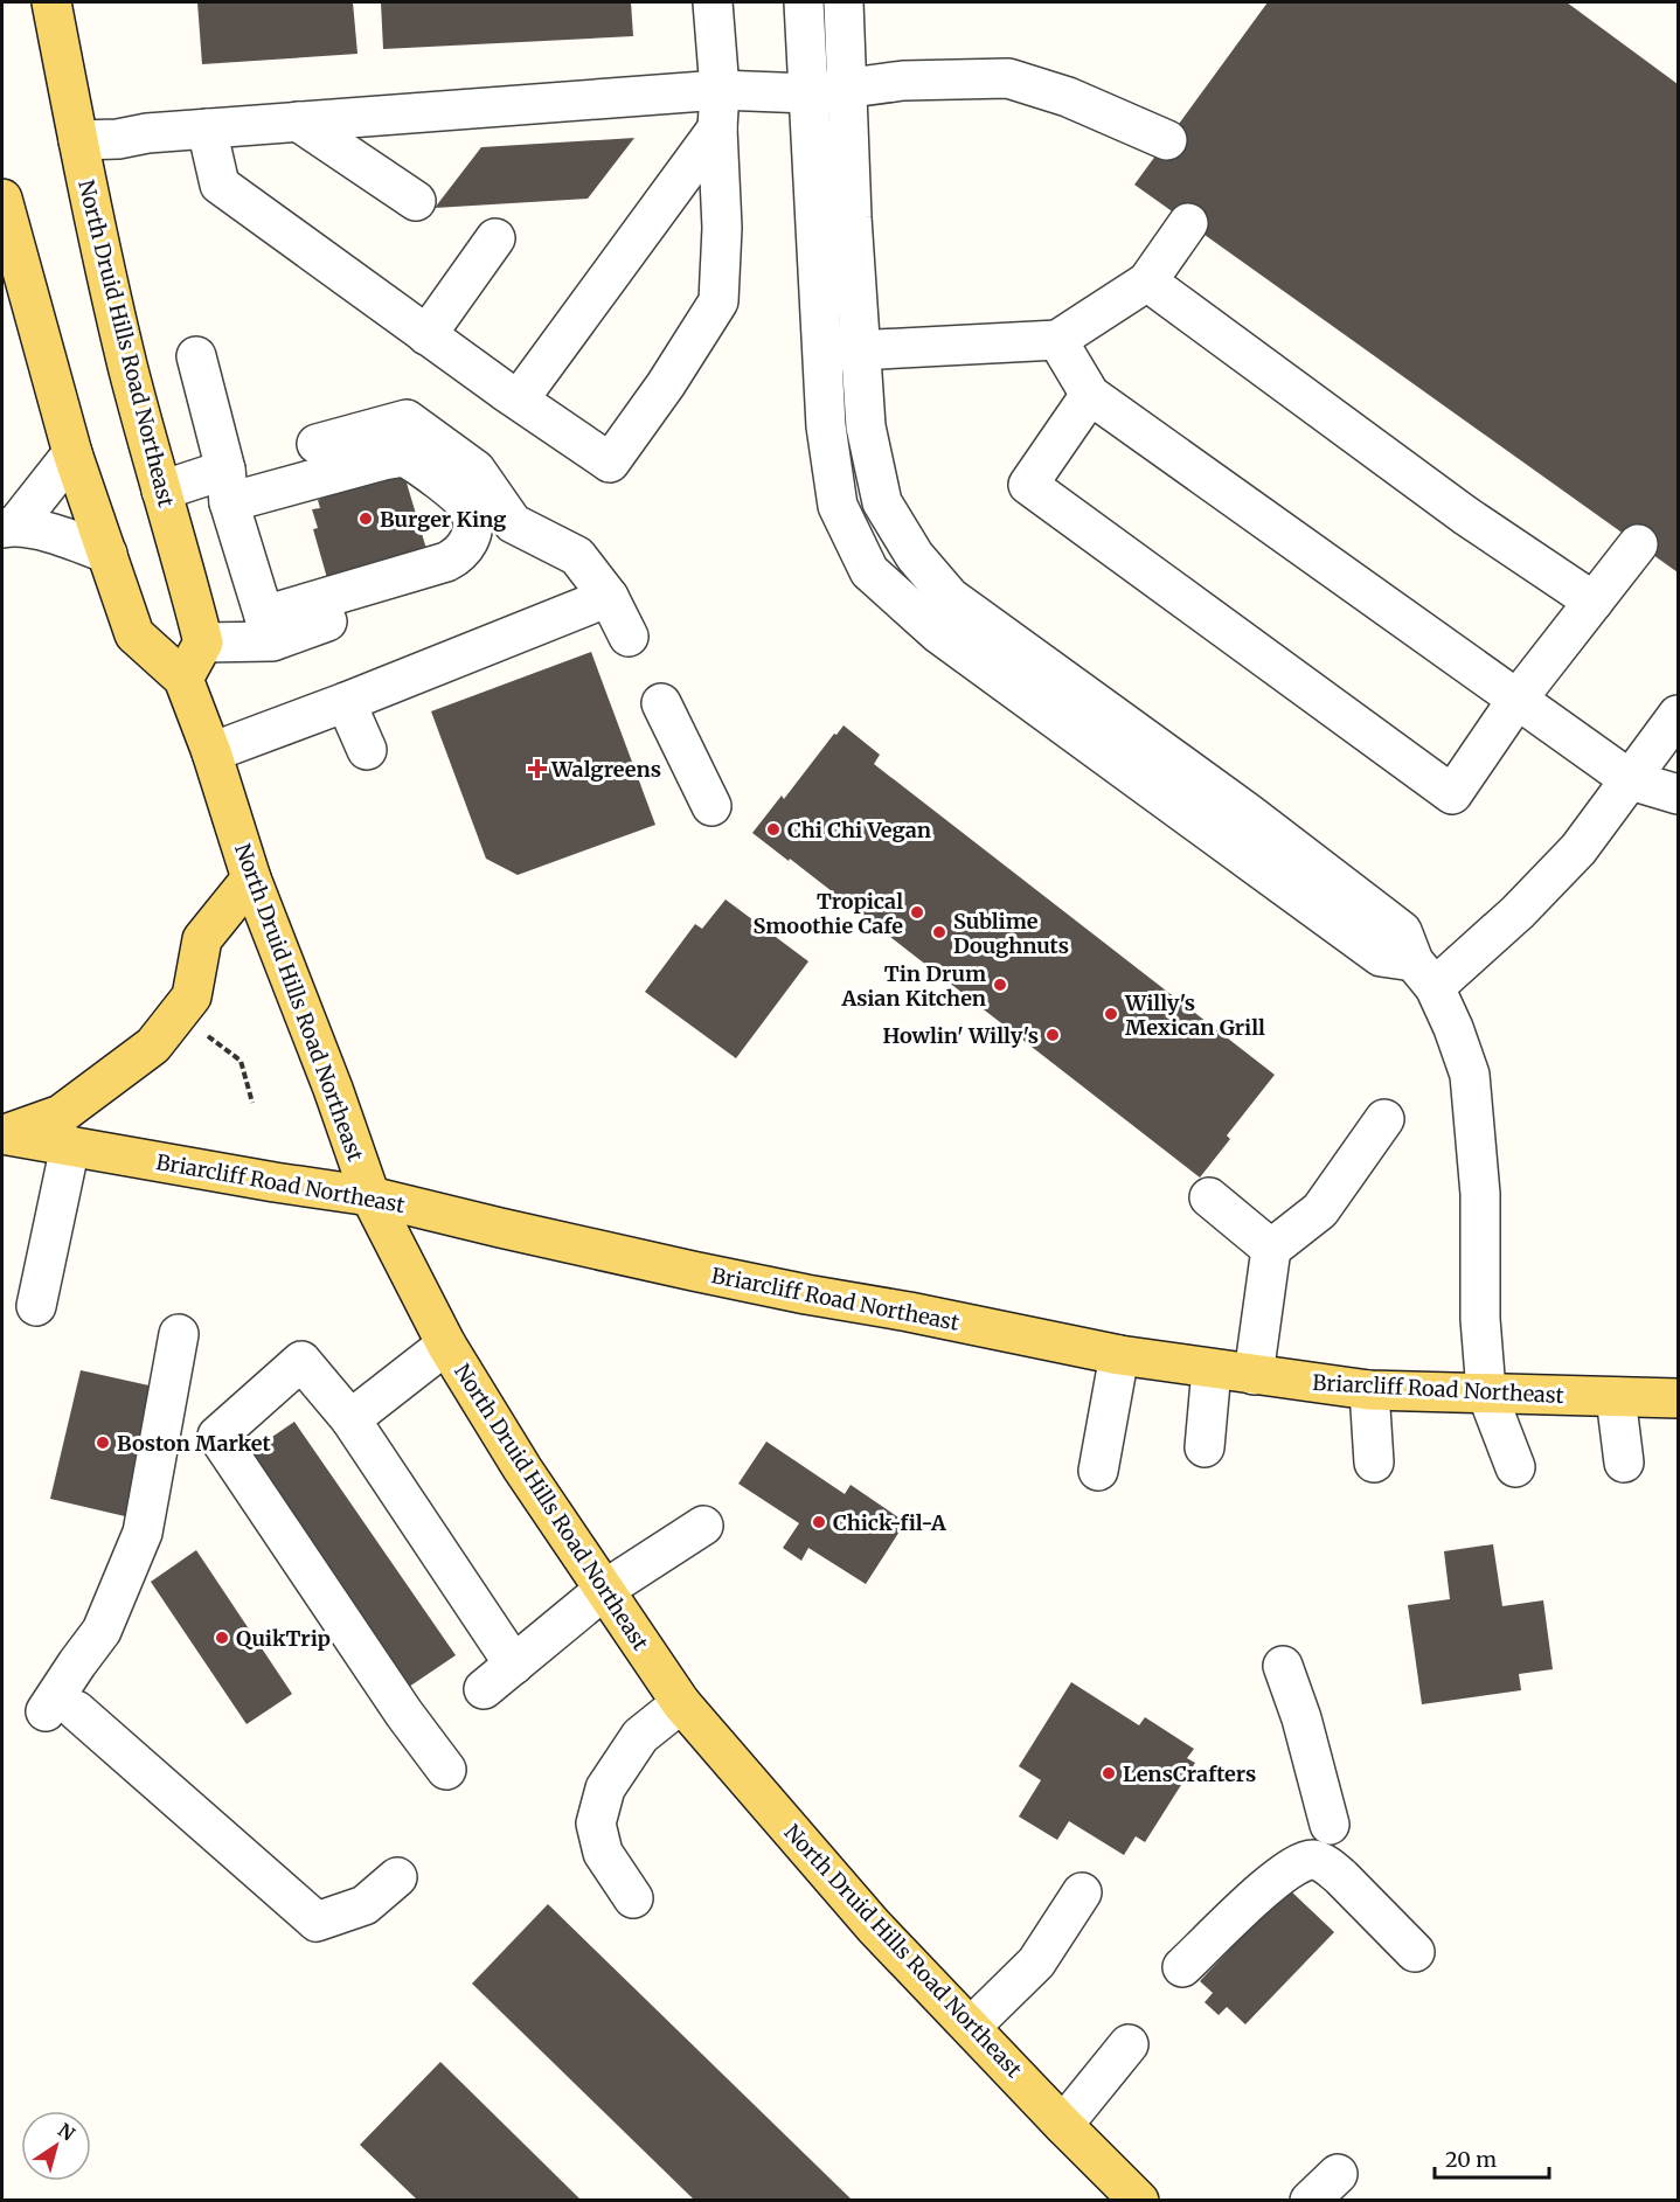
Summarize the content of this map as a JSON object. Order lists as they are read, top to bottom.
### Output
{
  "streets": {
    "main road": ["North Druid Hills Road Northeast", "Briarcliff Road Northeast"]
  },
  "crossings": [
    ["North Druid Hills Road Northeast", "Briarcliff Road Northeast"]
  ],
  "places": {
    "other": [
      "Burger King",
      "Chi Chi Vegan",
      "Tropical Smoothie Cafe",
      "Sublime Doughnuts",
      "Tin Drum Asian Kitchen",
      "Willy's Mexican Grill",
      "Howlin' Willy's",
      "Boston Market",
      "Chick-fil-A",
      "QuikTrip",
      "LensCrafters"
    ],
    "health": ["Walgreens"]
  },
  "scale_bar": "20 m",
  "north": "top right"
}
